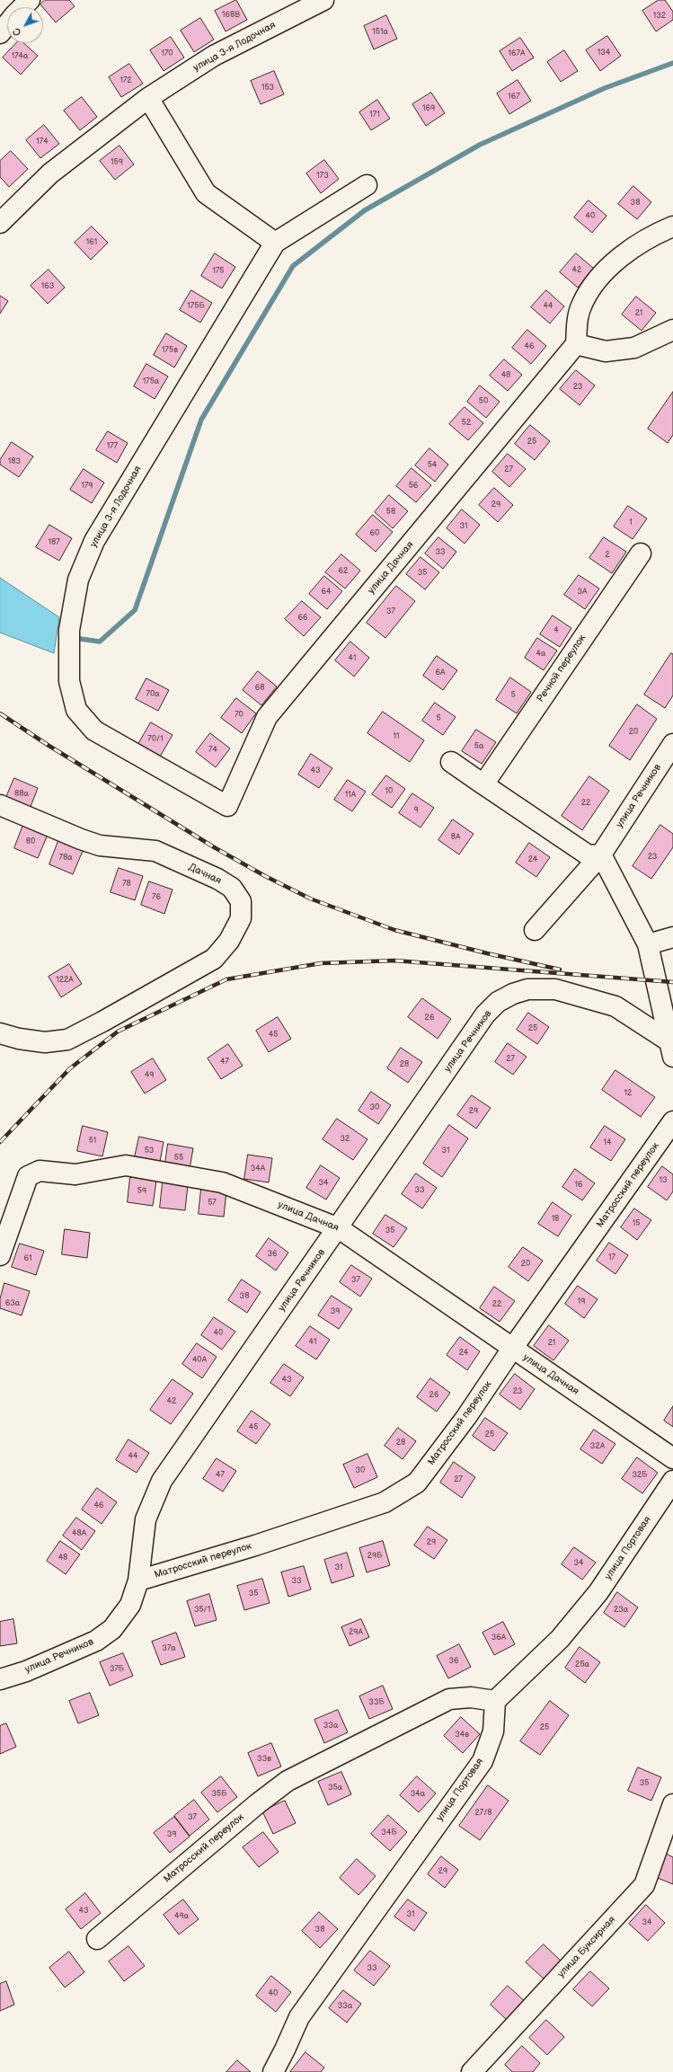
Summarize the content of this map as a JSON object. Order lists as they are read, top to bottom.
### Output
{
  "streets": {
    "street": [
      "улица 3-я Лодочная",
      "улица Дачная",
      "Речной переулок",
      "улица Речников",
      "Дачная",
      "Матросский переулок",
      "улица Портовая",
      "улица Буксирная"
    ]
  },
  "crossings": [
    ["улица 3-я Лодочная", "улица Дачная"],
    ["улица Дачная", "улица Речников"],
    ["улица Дачная", "Матросский переулок"],
    ["улица Речников", "Матросский переулок"],
    ["Матросский переулок", "улица Портовая"]
  ],
  "house_numbers": [
    "168В",
    "132",
    "151а",
    "134",
    "170",
    "167А",
    "174а",
    "172",
    "153",
    "167",
    "169",
    "171",
    "174",
    "159",
    "173",
    "38",
    "40",
    "161",
    "42",
    "175",
    "163",
    "175Б",
    "44",
    "21",
    "46",
    "175в",
    "48",
    "175а",
    "23",
    "50",
    "52",
    "25",
    "177",
    "183",
    "54",
    "27",
    "179",
    "56",
    "29",
    "58",
    "1",
    "31",
    "60",
    "187",
    "33",
    "2",
    "62",
    "35",
    "64",
    "3А",
    "37",
    "66",
    "4",
    "4а",
    "41",
    "6А",
    "68",
    "70а",
    "5",
    "70",
    "5",
    "20",
    "11",
    "70/1",
    "5а",
    "74",
    "43",
    "10",
    "88а",
    "11А",
    "22",
    "9",
    "8А",
    "80",
    "23",
    "78а",
    "24",
    "78",
    "76",
    "122А",
    "26",
    "25",
    "45",
    "27",
    "47",
    "28",
    "49",
    "12",
    "30",
    "29",
    "32",
    "51",
    "14",
    "53",
    "31",
    "55",
    "34А",
    "13",
    "34",
    "16",
    "33",
    "59",
    "57",
    "18",
    "15",
    "35",
    "36",
    "17",
    "61",
    "20",
    "37",
    "38",
    "19",
    "63а",
    "22",
    "39",
    "40",
    "41",
    "21",
    "24",
    "40А",
    "43",
    "23",
    "26",
    "42",
    "45",
    "25",
    "28",
    "32А",
    "44",
    "30",
    "47",
    "32Б",
    "27",
    "46",
    "48А",
    "29",
    "29Б",
    "48",
    "34",
    "31",
    "33",
    "35",
    "35/1",
    "23а",
    "29А",
    "36А",
    "37а",
    "36",
    "25а",
    "37Б",
    "33Б",
    "33а",
    "25",
    "34в",
    "33в",
    "35",
    "35а",
    "35Б",
    "34а",
    "27/8",
    "37",
    "34Б",
    "39",
    "29",
    "43",
    "31",
    "49а",
    "34",
    "38",
    "33",
    "40",
    "33а"
  ],
  "north": "bottom left"
}
